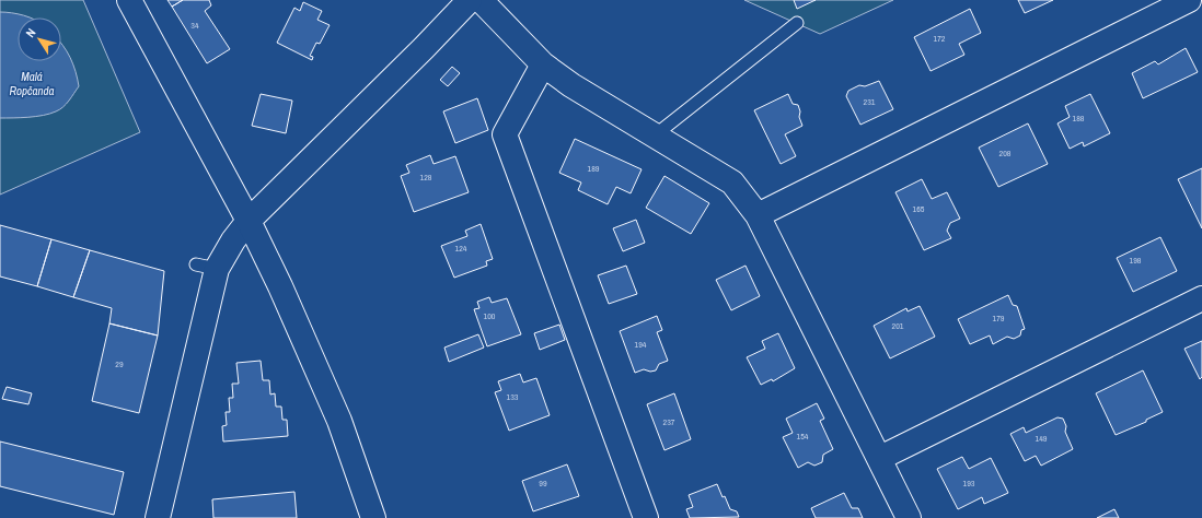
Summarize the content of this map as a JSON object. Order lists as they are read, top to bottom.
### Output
{
  "water": ["Malá Ropčanda"],
  "house_numbers": [
    "34",
    "172",
    "231",
    "188",
    "208",
    "189",
    "128",
    "165",
    "124",
    "198",
    "100",
    "179",
    "201",
    "194",
    "29",
    "133",
    "237",
    "154",
    "149",
    "99",
    "193"
  ],
  "north": "top left"
}
